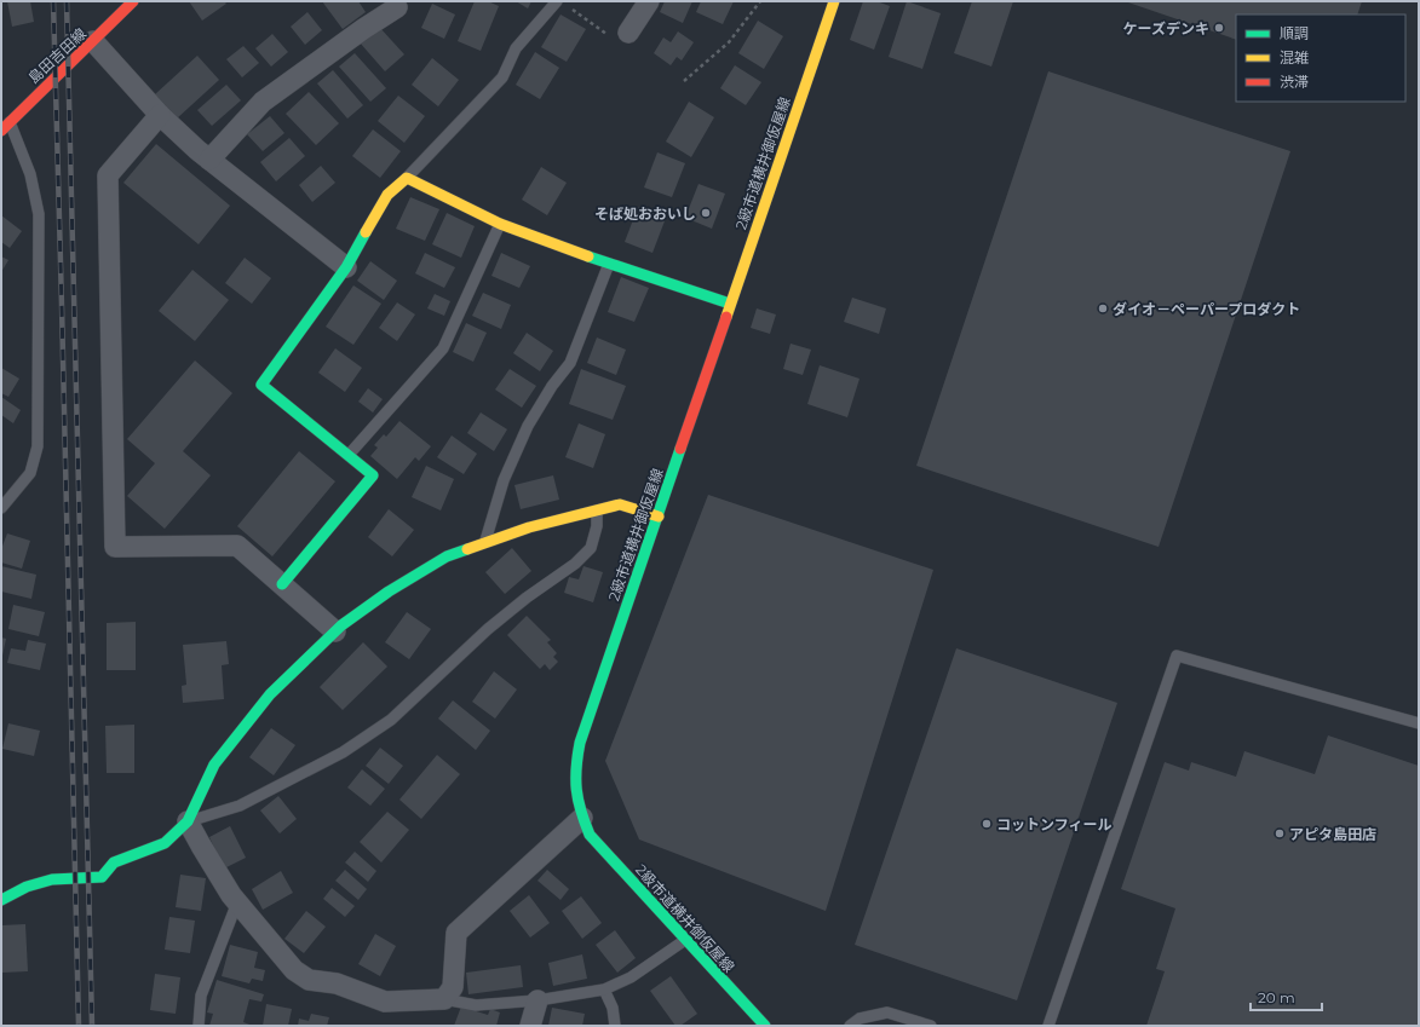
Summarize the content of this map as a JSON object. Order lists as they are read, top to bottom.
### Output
{
  "streets": {
    "street": ["島田吉田線", "2級市道横井御仮屋線"]
  },
  "places": [
    "ケーズデンキ",
    "そば処おおいし",
    "ダイオ－ペーパープロダクト",
    "コットンフィール",
    "アピタ島田店"
  ],
  "legend": ["順調", "混雑", "渋滞"],
  "scale_bar": "20 m"
}
